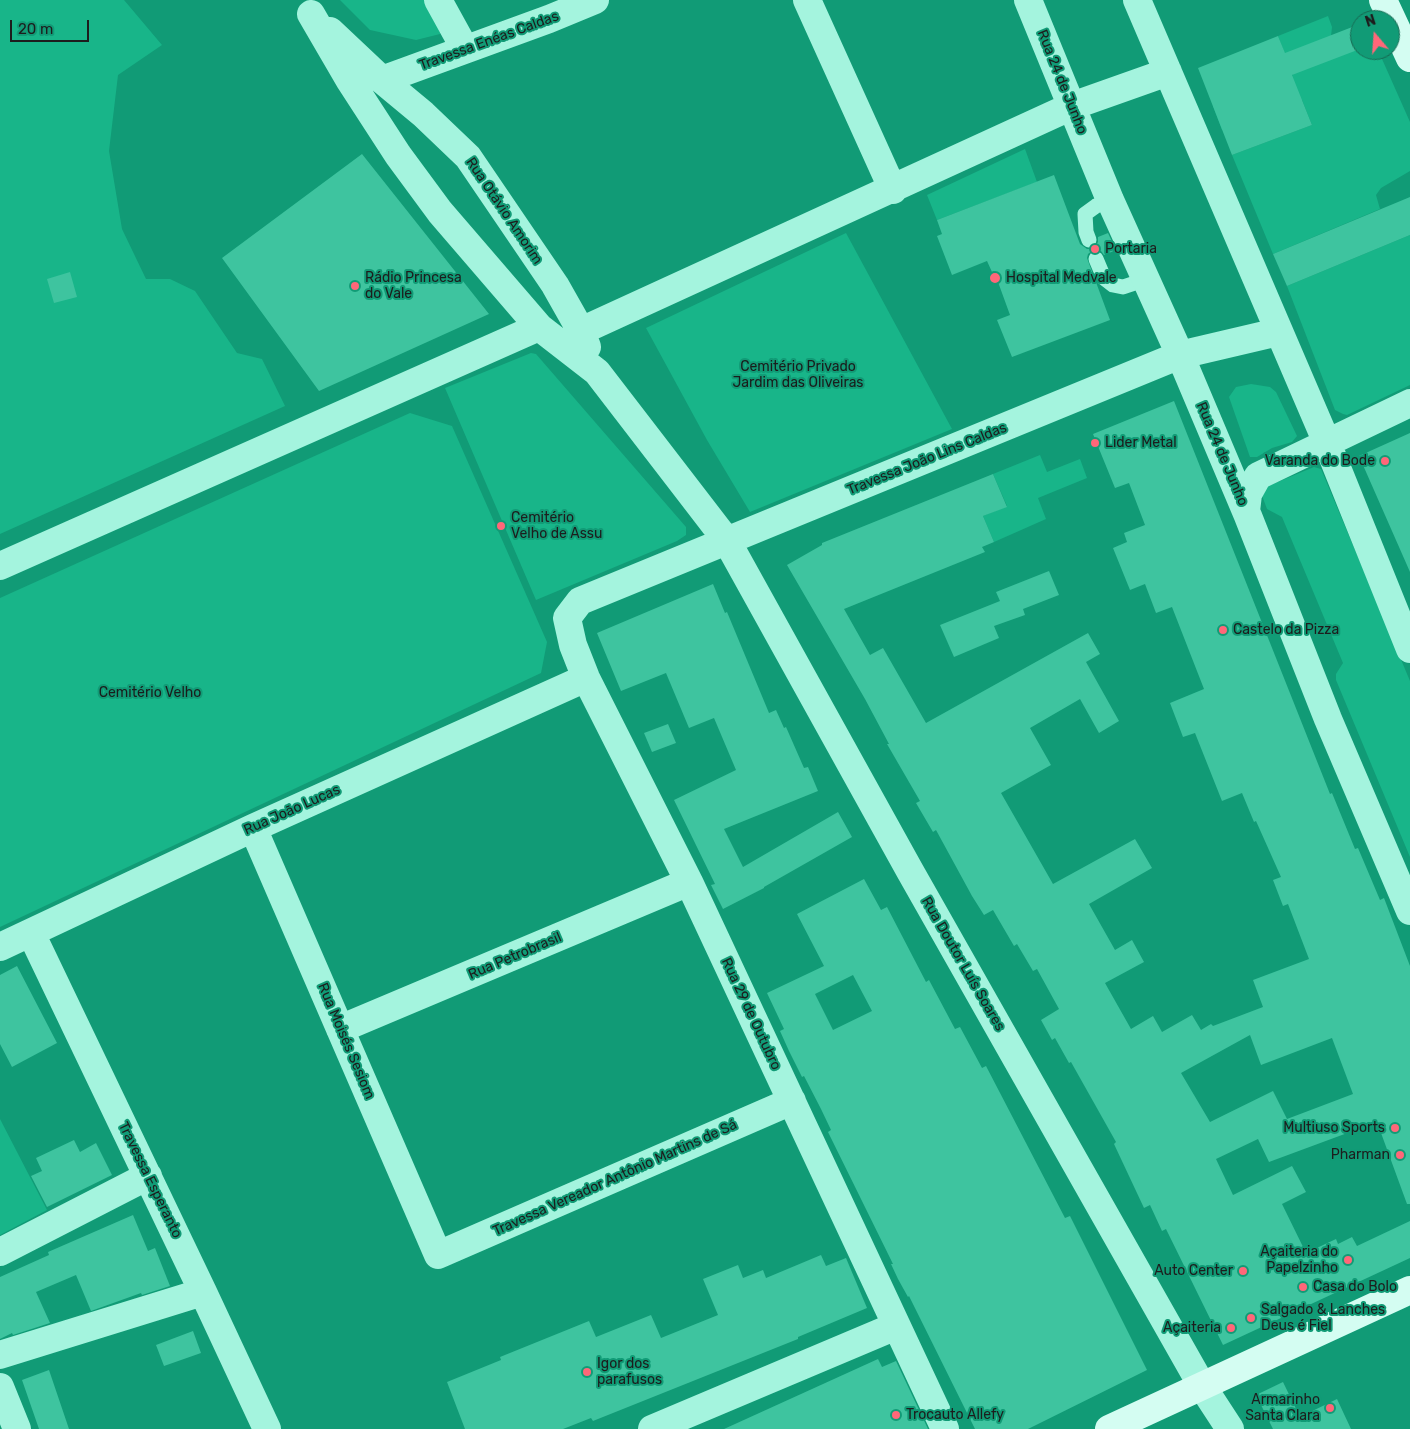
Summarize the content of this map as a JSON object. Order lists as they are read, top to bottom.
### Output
{
  "streets": {
    "street": [
      "Travessa Enéas Caldas",
      "Rua 24 de Junho",
      "Rua Otávio Amorim",
      "Travessa João Lins Caldas",
      "Rua João Lucas",
      "Rua Petrobrasil",
      "Rua Doutor Luís Soares",
      "Rua 29 de Outubro",
      "Rua Moisés Sesiom",
      "Travessa Vereador Antônio Martins de Sá",
      "Travessa Esperanto"
    ]
  },
  "crossings": [
    ["Travessa Enéas Caldas", "Rua Otávio Amorim"],
    ["Rua 24 de Junho", "Travessa João Lins Caldas"],
    ["Rua Otávio Amorim", "Travessa João Lins Caldas"],
    ["Rua Otávio Amorim", "Rua Doutor Luís Soares"],
    ["Travessa João Lins Caldas", "Rua Doutor Luís Soares"],
    ["Travessa João Lins Caldas", "Rua 29 de Outubro"],
    ["Rua João Lucas", "Rua 29 de Outubro"],
    ["Rua João Lucas", "Rua Moisés Sesiom"],
    ["Rua João Lucas", "Travessa Esperanto"],
    ["Rua Petrobrasil", "Rua 29 de Outubro"],
    ["Rua Petrobrasil", "Rua Moisés Sesiom"],
    ["Rua 29 de Outubro", "Travessa Vereador Antônio Martins de Sá"],
    ["Rua Moisés Sesiom", "Travessa Vereador Antônio Martins de Sá"]
  ],
  "parks": ["Cemitério Privado Jardim das Oliveiras", "Cemitério Velho"],
  "places": [
    "Portaria",
    "Hospital Medvale",
    "Rádio Princesa do Vale",
    "Lider Metal",
    "Varanda do Bode",
    "Cemitério Velho de Assu",
    "Castelo da Pizza",
    "Multiuso Sports",
    "Pharman",
    "Açaiteria do Papelzinho",
    "Auto Center",
    "Casa do Bolo",
    "Salgado & Lanches Deus é Fiel",
    "Açaiteria",
    "Igor dos parafusos",
    "Armarinho Santa Clara",
    "Trocauto Allefy"
  ],
  "scale_bar": "20 m",
  "north": "top"
}
